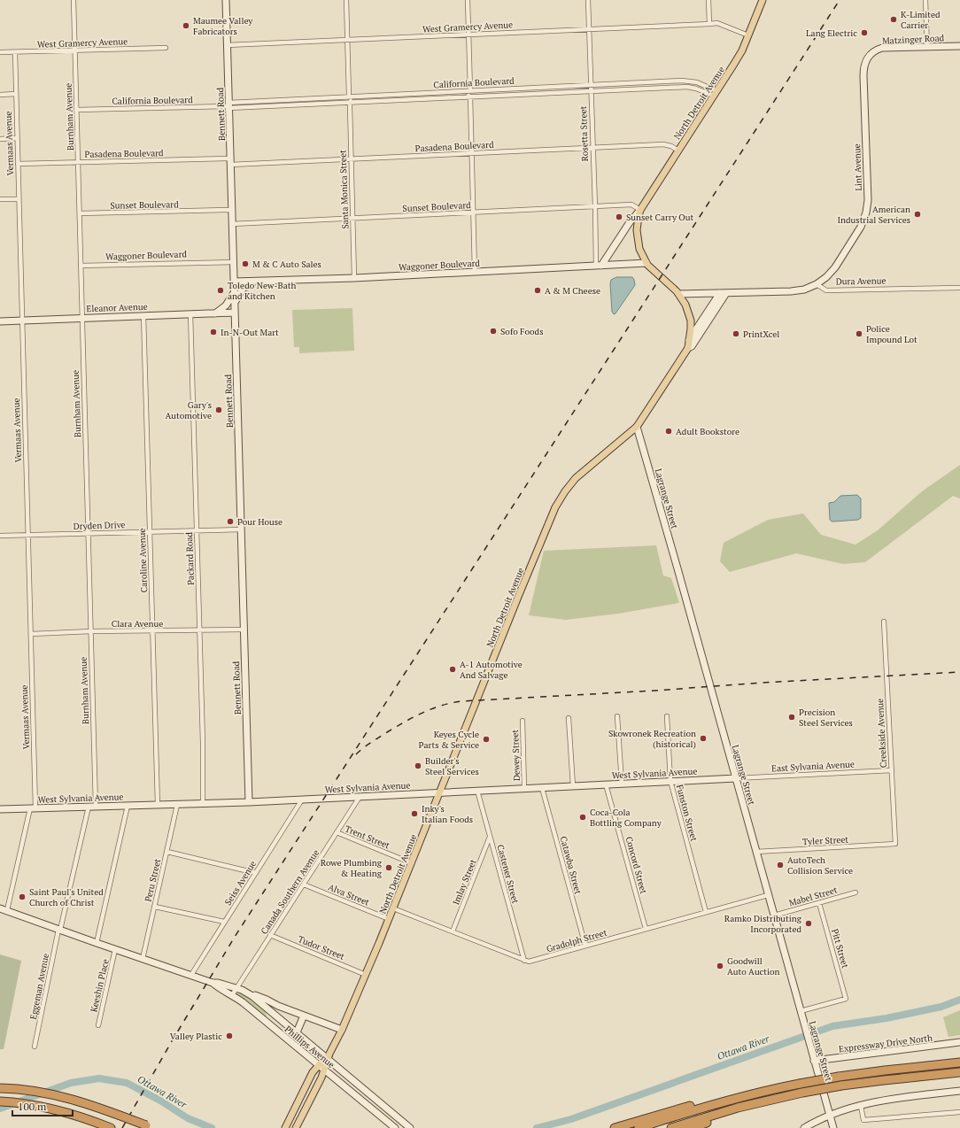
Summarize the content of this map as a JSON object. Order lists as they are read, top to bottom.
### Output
{
  "streets": {
    "main road": ["North Detroit Avenue"],
    "street": [
      "West Gramercy Avenue",
      "Matzinger Road",
      "California Boulevard",
      "Bennett Road",
      "Burnham Avenue",
      "Rosetta Street",
      "Vermaas Avenue",
      "Pasadena Boulevard",
      "Lint Avenue",
      "Santa Monica Street",
      "Sunset Boulevard",
      "Waggoner Boulevard",
      "Dura Avenue",
      "Eleanor Avenue",
      "Lagrange Street",
      "Dryden Drive",
      "Packard Road",
      "Caroline Avenue",
      "Clara Avenue",
      "Creekside Avenue",
      "Dewey Street",
      "East Sylvania Avenue",
      "West Sylvania Avenue",
      "Funston Street",
      "Trent Street",
      "Tyler Street",
      "Catawba Street",
      "Concord Street",
      "Castener Street",
      "Peru Street",
      "Imlay Street",
      "Seiss Avenue",
      "Canada Southern Avenue",
      "Alva Street",
      "Mabel Street",
      "Gradolph Street",
      "Tudor Street",
      "Pitt Street",
      "Keeshin Place",
      "Eggeman Avenue",
      "Expressway Drive North",
      "Phillips Avenue"
    ]
  },
  "crossings": [
    ["West Gramercy Avenue", "North Detroit Avenue"],
    ["West Gramercy Avenue", "Bennett Road"],
    ["West Gramercy Avenue", "Burnham Avenue"],
    ["West Gramercy Avenue", "Rosetta Street"],
    ["West Gramercy Avenue", "Vermaas Avenue"],
    ["West Gramercy Avenue", "Santa Monica Street"],
    ["Matzinger Road", "Lint Avenue"],
    ["California Boulevard", "North Detroit Avenue"],
    ["California Boulevard", "Bennett Road"],
    ["California Boulevard", "Burnham Avenue"],
    ["California Boulevard", "Rosetta Street"],
    ["California Boulevard", "Santa Monica Street"],
    ["North Detroit Avenue", "Rosetta Street"],
    ["North Detroit Avenue", "Pasadena Boulevard"],
    ["North Detroit Avenue", "Sunset Boulevard"],
    ["North Detroit Avenue", "Waggoner Boulevard"],
    ["North Detroit Avenue", "Lagrange Street"],
    ["North Detroit Avenue", "West Sylvania Avenue"],
    ["North Detroit Avenue", "Trent Street"],
    ["North Detroit Avenue", "Alva Street"],
    ["North Detroit Avenue", "Tudor Street"],
    ["North Detroit Avenue", "Phillips Avenue"],
    ["Bennett Road", "Pasadena Boulevard"],
    ["Bennett Road", "Sunset Boulevard"],
    ["Bennett Road", "Waggoner Boulevard"],
    ["Bennett Road", "Eleanor Avenue"],
    ["Bennett Road", "Dryden Drive"],
    ["Bennett Road", "Clara Avenue"],
    ["Bennett Road", "West Sylvania Avenue"],
    ["Burnham Avenue", "Pasadena Boulevard"],
    ["Burnham Avenue", "Sunset Boulevard"],
    ["Burnham Avenue", "Waggoner Boulevard"],
    ["Burnham Avenue", "Eleanor Avenue"],
    ["Burnham Avenue", "Dryden Drive"],
    ["Burnham Avenue", "Clara Avenue"],
    ["Burnham Avenue", "West Sylvania Avenue"],
    ["Burnham Avenue", "Eggeman Avenue"],
    ["Burnham Avenue", "Phillips Avenue"],
    ["Rosetta Street", "Pasadena Boulevard"],
    ["Rosetta Street", "Sunset Boulevard"],
    ["Rosetta Street", "Waggoner Boulevard"],
    ["Vermaas Avenue", "Pasadena Boulevard"],
    ["Vermaas Avenue", "Eleanor Avenue"],
    ["Vermaas Avenue", "Dryden Drive"],
    ["Vermaas Avenue", "Clara Avenue"],
    ["Vermaas Avenue", "West Sylvania Avenue"],
    ["Vermaas Avenue", "Phillips Avenue"],
    ["Pasadena Boulevard", "Santa Monica Street"],
    ["Lint Avenue", "Dura Avenue"],
    ["Santa Monica Street", "Sunset Boulevard"],
    ["Santa Monica Street", "Waggoner Boulevard"],
    ["Eleanor Avenue", "Packard Road"],
    ["Eleanor Avenue", "Caroline Avenue"],
    ["Lagrange Street", "East Sylvania Avenue"],
    ["Lagrange Street", "West Sylvania Avenue"],
    ["Lagrange Street", "Tyler Street"],
    ["Lagrange Street", "Mabel Street"],
    ["Lagrange Street", "Gradolph Street"],
    ["Lagrange Street", "Pitt Street"],
    ["Lagrange Street", "Expressway Drive North"],
    ["Dryden Drive", "Packard Road"],
    ["Dryden Drive", "Caroline Avenue"],
    ["Packard Road", "Clara Avenue"],
    ["Packard Road", "West Sylvania Avenue"],
    ["Caroline Avenue", "Clara Avenue"],
    ["Caroline Avenue", "West Sylvania Avenue"],
    ["Creekside Avenue", "East Sylvania Avenue"],
    ["Creekside Avenue", "Tyler Street"],
    ["Dewey Street", "West Sylvania Avenue"],
    ["East Sylvania Avenue", "West Sylvania Avenue"],
    ["West Sylvania Avenue", "Funston Street"],
    ["West Sylvania Avenue", "Catawba Street"],
    ["West Sylvania Avenue", "Concord Street"],
    ["West Sylvania Avenue", "Castener Street"],
    ["West Sylvania Avenue", "Peru Street"],
    ["West Sylvania Avenue", "Seiss Avenue"],
    ["West Sylvania Avenue", "Canada Southern Avenue"],
    ["Funston Street", "Gradolph Street"],
    ["Trent Street", "Canada Southern Avenue"],
    ["Catawba Street", "Gradolph Street"],
    ["Concord Street", "Gradolph Street"],
    ["Castener Street", "Imlay Street"],
    ["Castener Street", "Gradolph Street"],
    ["Peru Street", "Phillips Avenue"],
    ["Seiss Avenue", "Phillips Avenue"],
    ["Canada Southern Avenue", "Alva Street"],
    ["Canada Southern Avenue", "Tudor Street"],
    ["Canada Southern Avenue", "Phillips Avenue"],
    ["Mabel Street", "Pitt Street"],
    ["Keeshin Place", "Phillips Avenue"],
    ["Eggeman Avenue", "Phillips Avenue"]
  ],
  "water": ["Ottawa River"],
  "places": [
    "K-Limited Carrier",
    "Maumee Valley Fabricators",
    "Lang Electric",
    "American Industrial Services",
    "Sunset Carry Out",
    "M & C Auto Sales",
    "Toledo New-Bath and Kitchen",
    "A & M Cheese",
    "Sofo Foods",
    "In-N-Out Mart",
    "PrintXcel",
    "Police Impound Lot",
    "Gary's Automotive",
    "Adult Bookstore",
    "Pour House",
    "A-1 Automotive And Salvage",
    "Precision Steel Services",
    "Skowronek Recreation (historical)",
    "Keyes Cycle Parts & Service",
    "Builder's Steel Services",
    "Inky's Italian Foods",
    "Coca-Cola Bottling Company",
    "AutoTech Collision Service",
    "Rowe Plumbing & Heating",
    "Saint Paul's United Church of Christ",
    "Ramko Distributing Incorporated",
    "Goodwill Auto Auction",
    "Valley Plastic"
  ],
  "scale_bar": "100 m"
}
